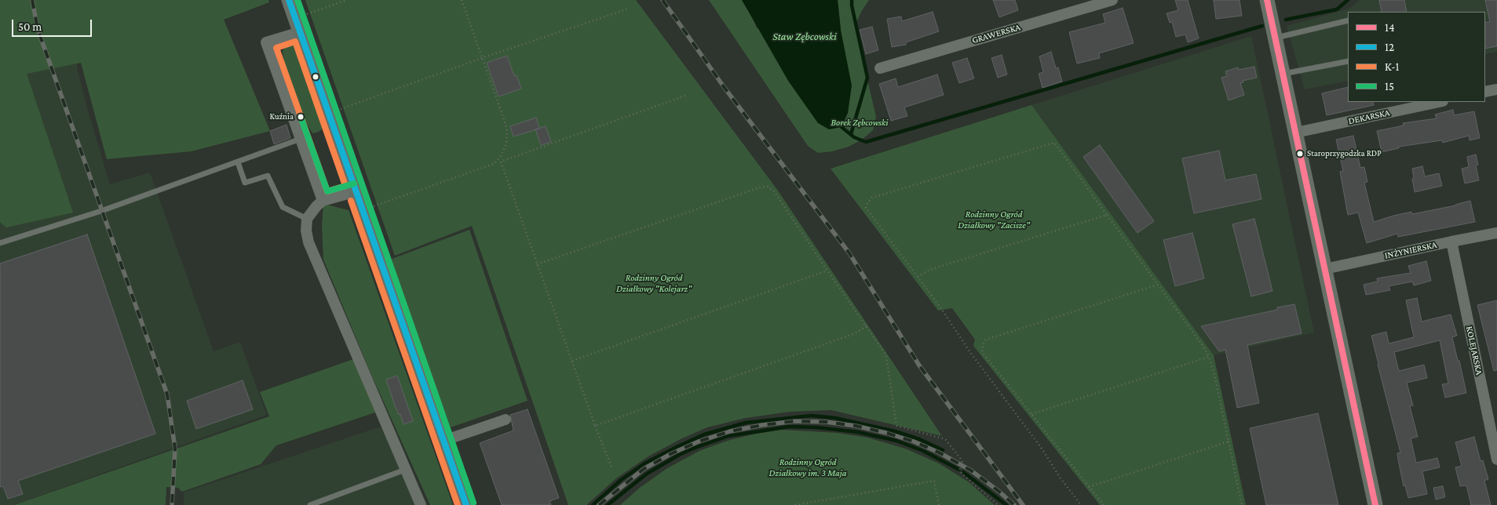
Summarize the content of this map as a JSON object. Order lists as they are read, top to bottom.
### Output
{
  "streets": {
    "street": [
      "GRAWERSKA",
      "DEKARSKA",
      "INŻYNIERSKA",
      "KOLEJARSKA"
    ]
  },
  "crossings": [
    ["INŻYNIERSKA", "KOLEJARSKA"]
  ],
  "water": ["Staw Zębcowski"],
  "parks": [
    "Borek Zębcowski",
    "Rodzinny Ogród Działkowy \"Zacisze\"",
    "Rodzinny Ogród Działkowy \"Kolejarz\"",
    "Rodzinny Ogród Działkowy im. 3 Maja"
  ],
  "places": ["Kuźnia", "Staroprzygodzka RDP"],
  "lines": [
    "transit line 14",
    "transit line 12",
    "transit line 15",
    "transit line K-1"
  ],
  "legend": [
    "14",
    "12",
    "K-1",
    "15"
  ],
  "scale_bar": "50 m"
}
